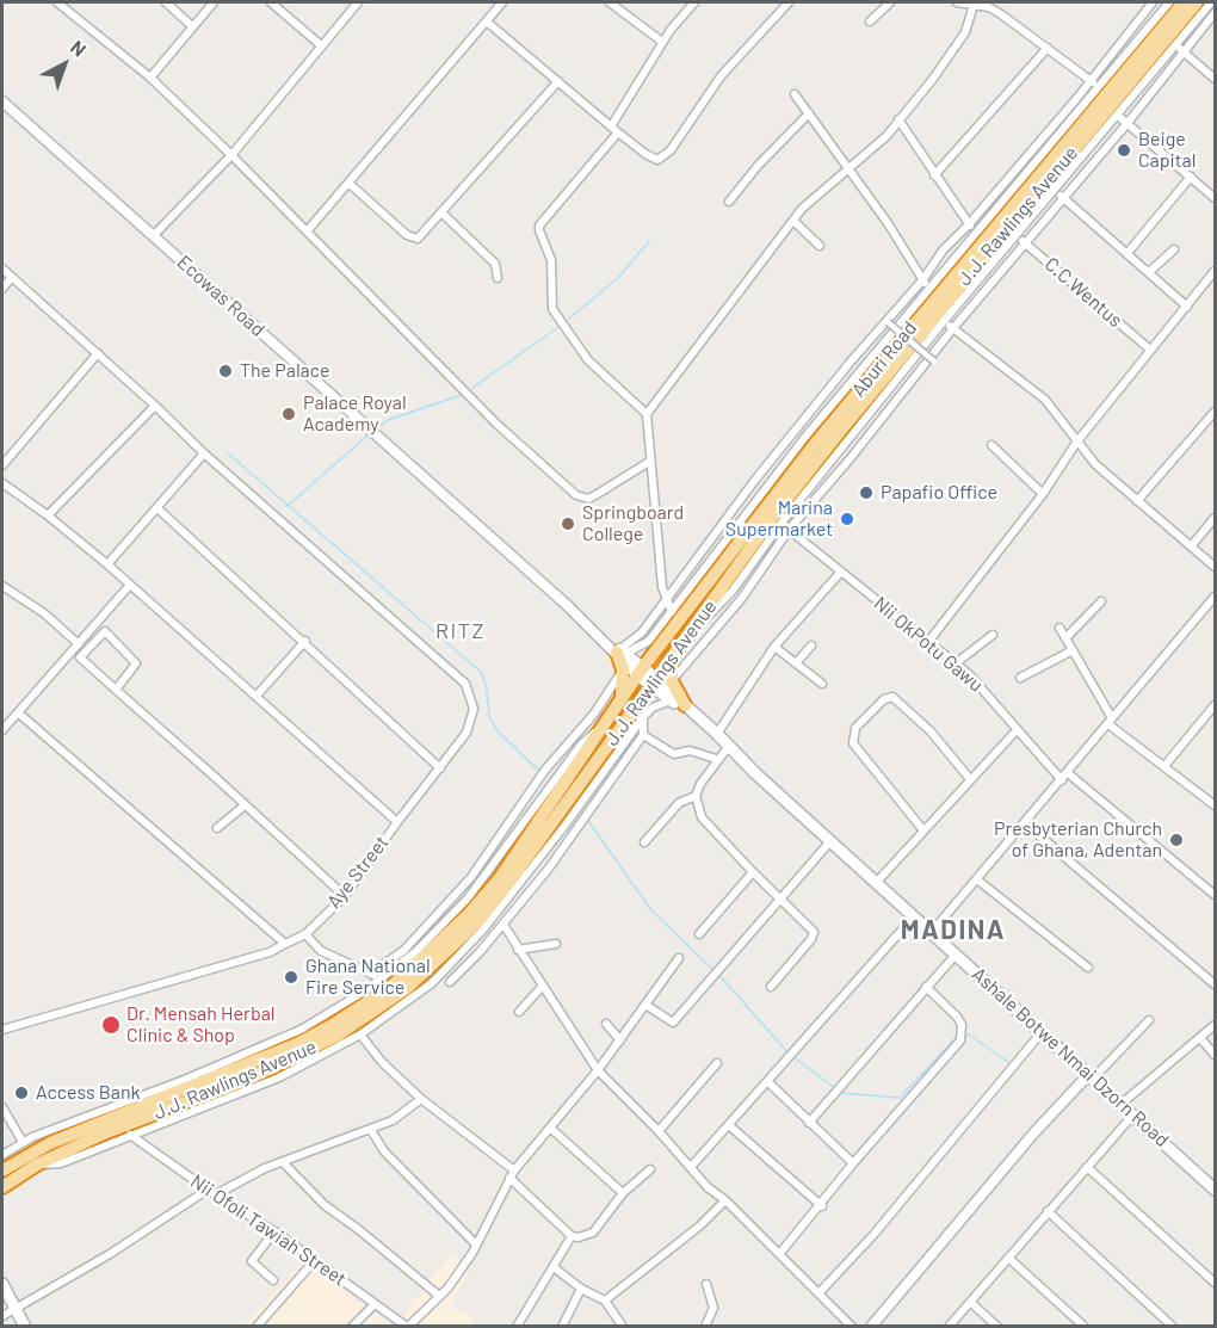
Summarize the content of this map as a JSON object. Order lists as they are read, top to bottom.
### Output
{
  "streets": {
    "highway": ["J.J. Rawlings Avenue", "Aburi Road"],
    "main road": ["Ashale Botwe Nmai Dzorn Road"],
    "street": [
      "C.C Wentus",
      "Ecowas Road",
      "Nii OkPotu Gawu",
      "Aye Street",
      "Nii Ofoli Tawiah Street"
    ]
  },
  "crossings": [
    ["J.J. Rawlings Avenue", "Ecowas Road"],
    ["J.J. Rawlings Avenue", "Aburi Road"],
    ["Ecowas Road", "Aburi Road"]
  ],
  "districts": ["RITZ", "MADINA"],
  "places": [
    "Beige Capital",
    "The Palace",
    "Palace Royal Academy",
    "Papafio Office",
    "Marina Supermarket",
    "Springboard College",
    "Presbyterian Church of Ghana, Adentan",
    "Ghana National Fire Service",
    "Dr. Mensah Herbal Clinic & Shop",
    "Access Bank"
  ],
  "north": "top right"
}
